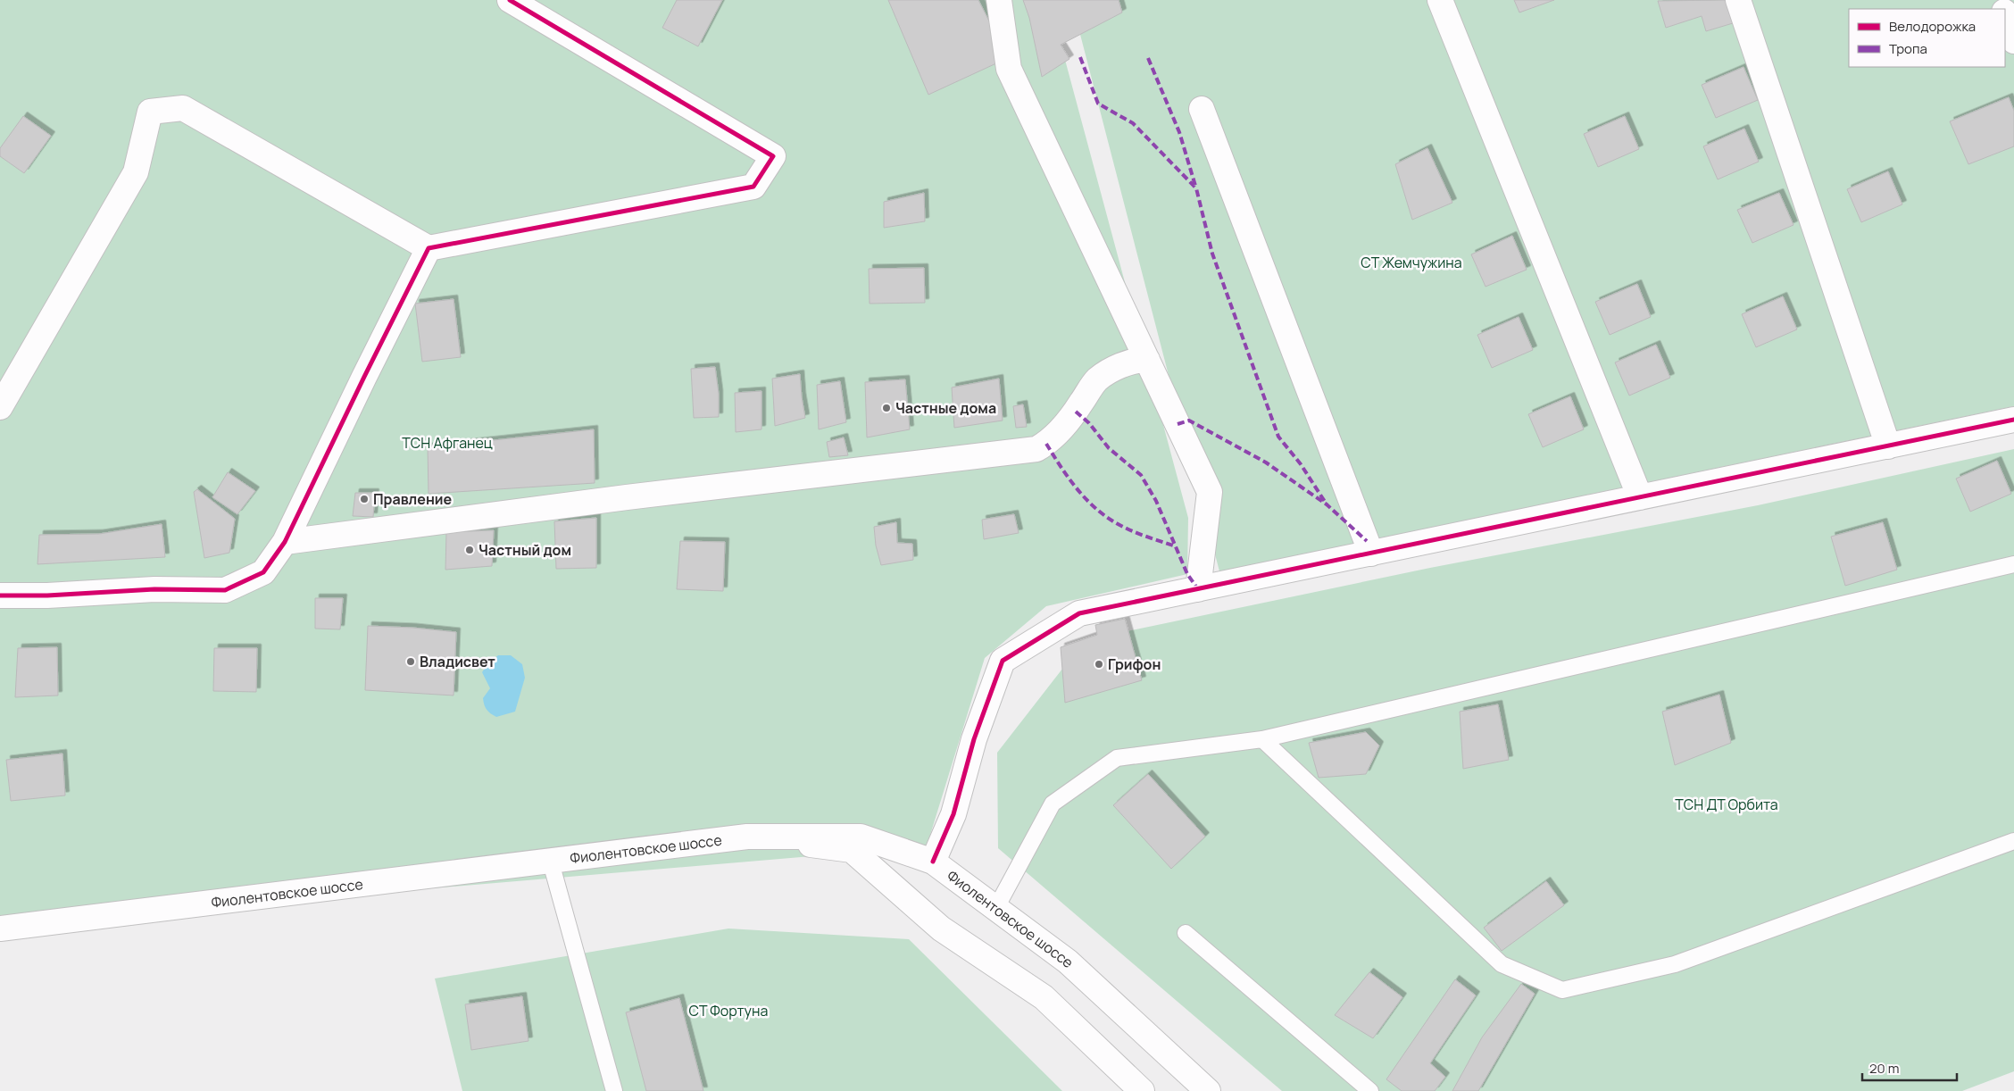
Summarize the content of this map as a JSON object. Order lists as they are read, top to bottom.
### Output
{
  "streets": {
    "street": ["Фиолентовское шоссе"]
  },
  "parks": [
    "СТ Жемчужина",
    "ТСН Афганец",
    "ТСН ДТ Орбита",
    "СТ Фортуна"
  ],
  "places": [
    "Частные дома",
    "Правление",
    "Частный дом",
    "Владисвет",
    "Грифон"
  ],
  "legend": ["Велодорожка", "Тропа"],
  "scale_bar": "20 m"
}
